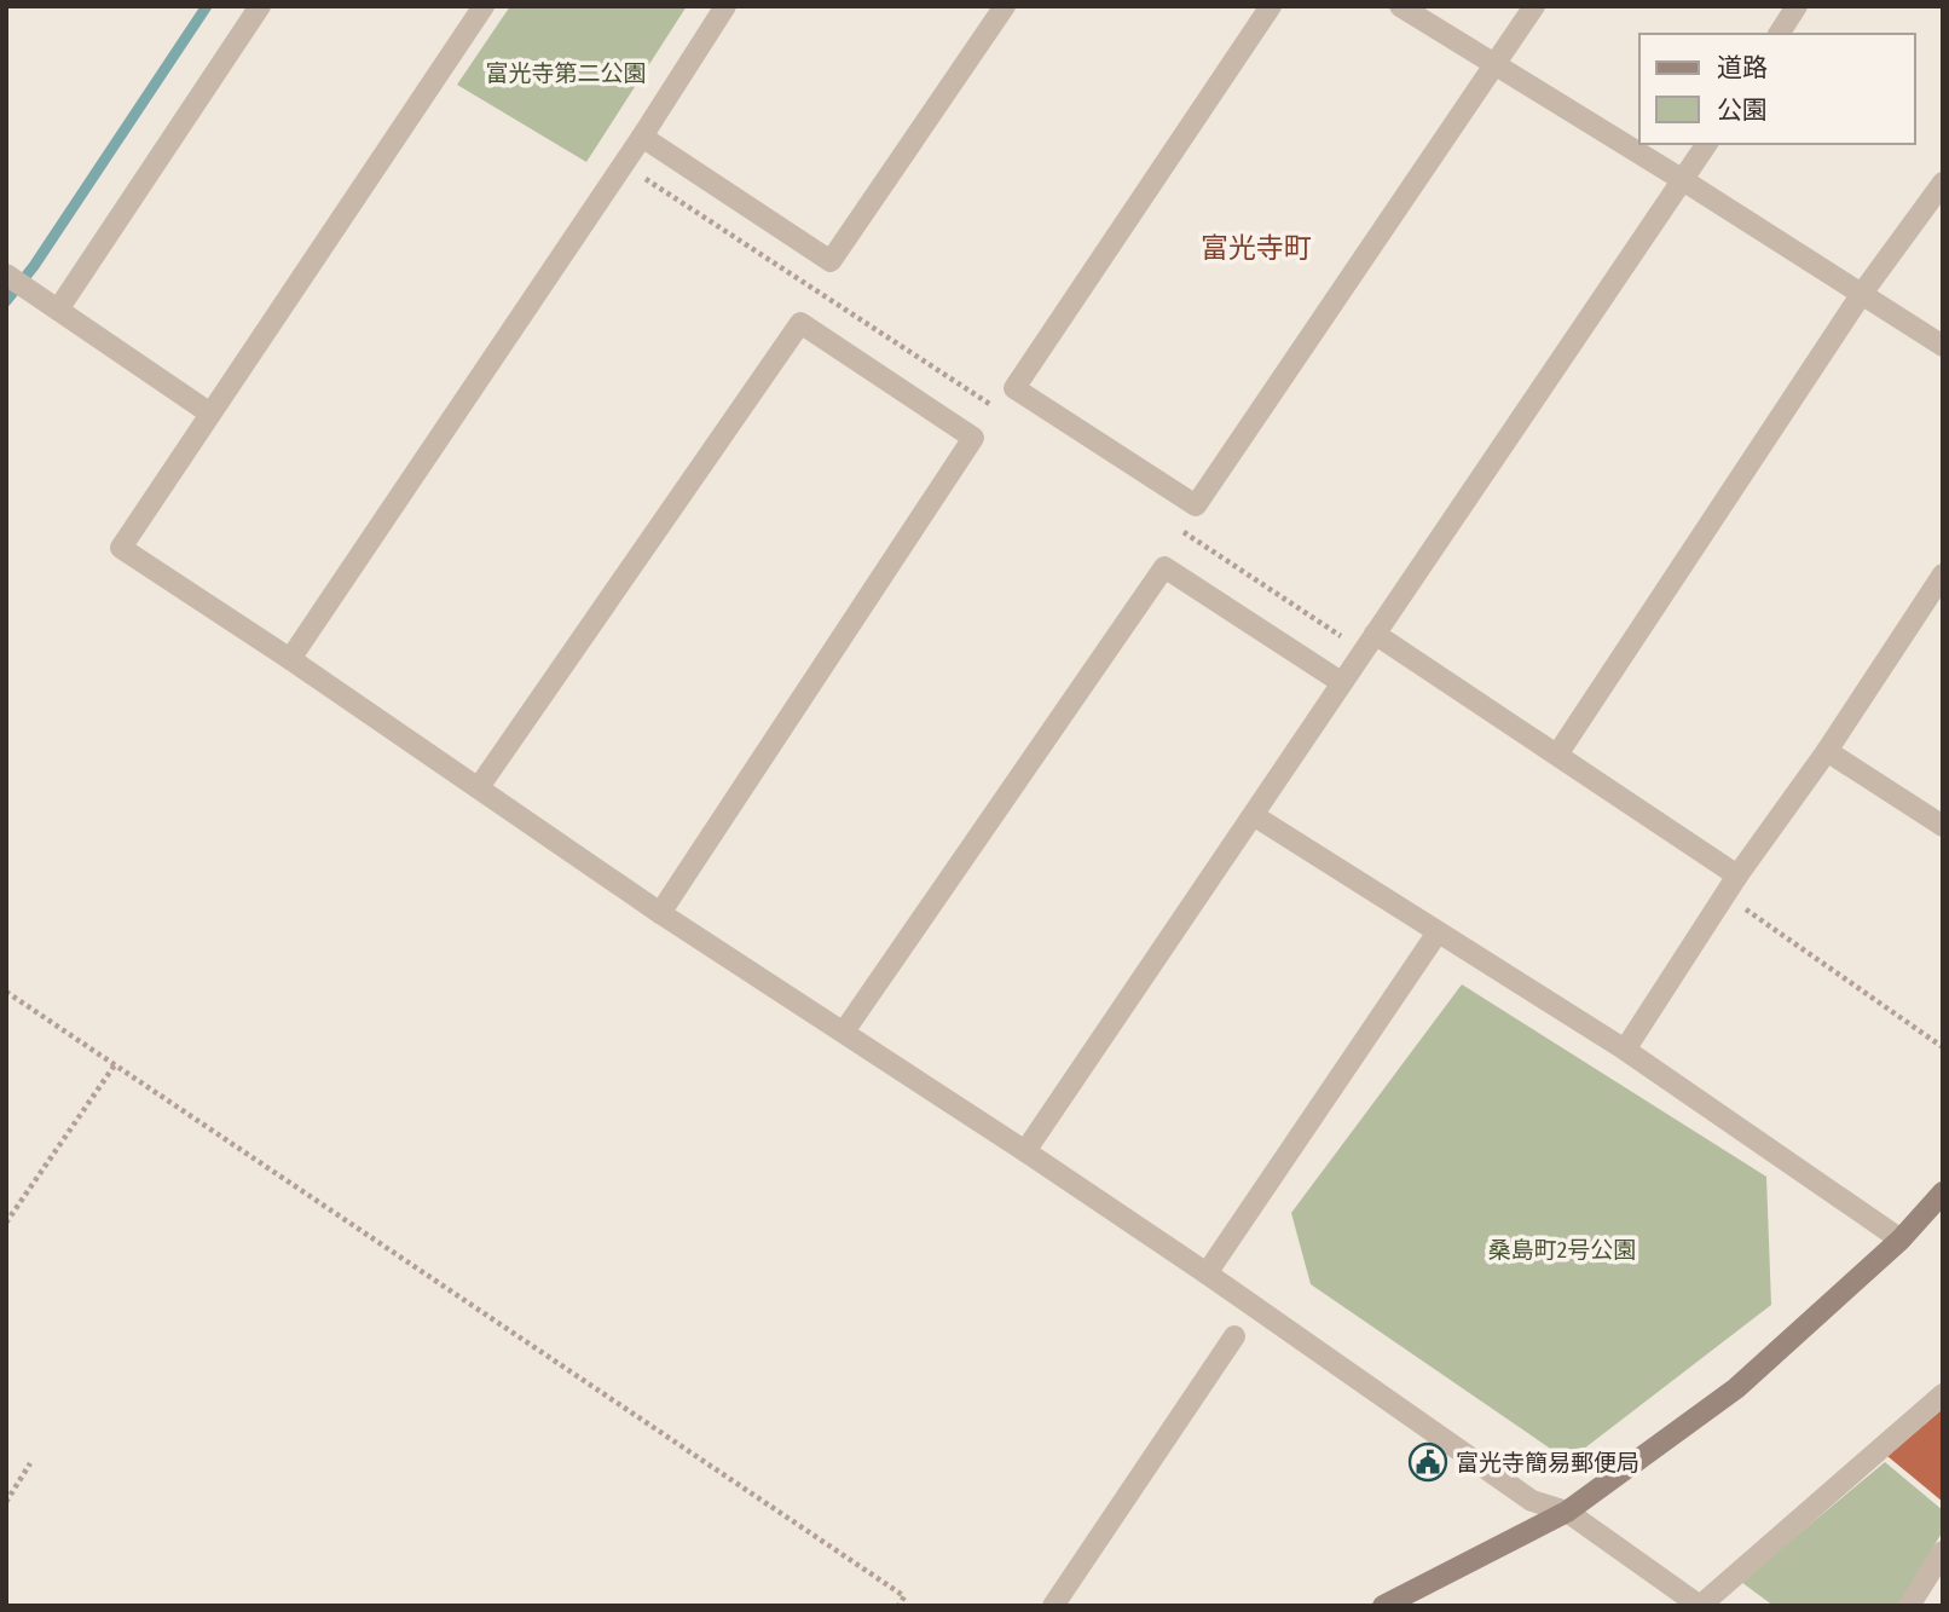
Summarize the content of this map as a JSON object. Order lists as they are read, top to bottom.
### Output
{
  "districts": ["富光寺町"],
  "parks": ["富光寺第二公園", "桑島町2号公園"],
  "places": {
    "public building": ["富光寺簡易郵便局"]
  },
  "legend": ["道路", "公園"]
}
